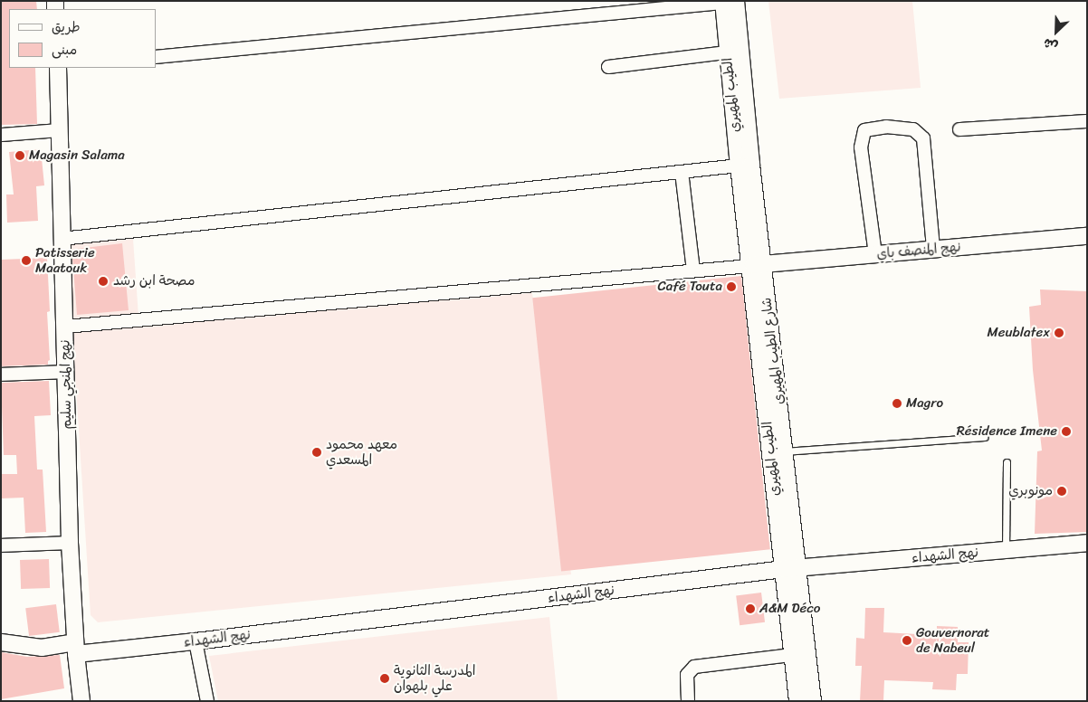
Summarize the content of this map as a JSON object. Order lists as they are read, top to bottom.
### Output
{
  "streets": {
    "street": [
      "الطيب المهيري",
      "نهج المنصف باي",
      "شارع الطيب المهيري",
      "نهج المنجي سليم",
      "نهج الشهداء"
    ]
  },
  "crossings": [
    ["الطيب المهيري", "نهج المنصف باي"],
    ["الطيب المهيري", "شارع الطيب المهيري"],
    ["الطيب المهيري", "نهج الشهداء"],
    ["نهج المنصف باي", "شارع الطيب المهيري"],
    ["شارع الطيب المهيري", "نهج الشهداء"],
    ["نهج المنجي سليم", "نهج الشهداء"]
  ],
  "places": [
    "Magasin Salama",
    "Patisserie Maatouk",
    "مصحة ابن رشد",
    "Café Touta",
    "Meublatex",
    "Magro",
    "Résidence Imene",
    "معهد محمود المسعدي",
    "مونوبري",
    "A&M Déco",
    "Gouvernorat de Nabeul",
    "المدرسة الثانوية علي بلهوان"
  ],
  "legend": ["طريق", "مبنى"],
  "north": "bottom left"
}
